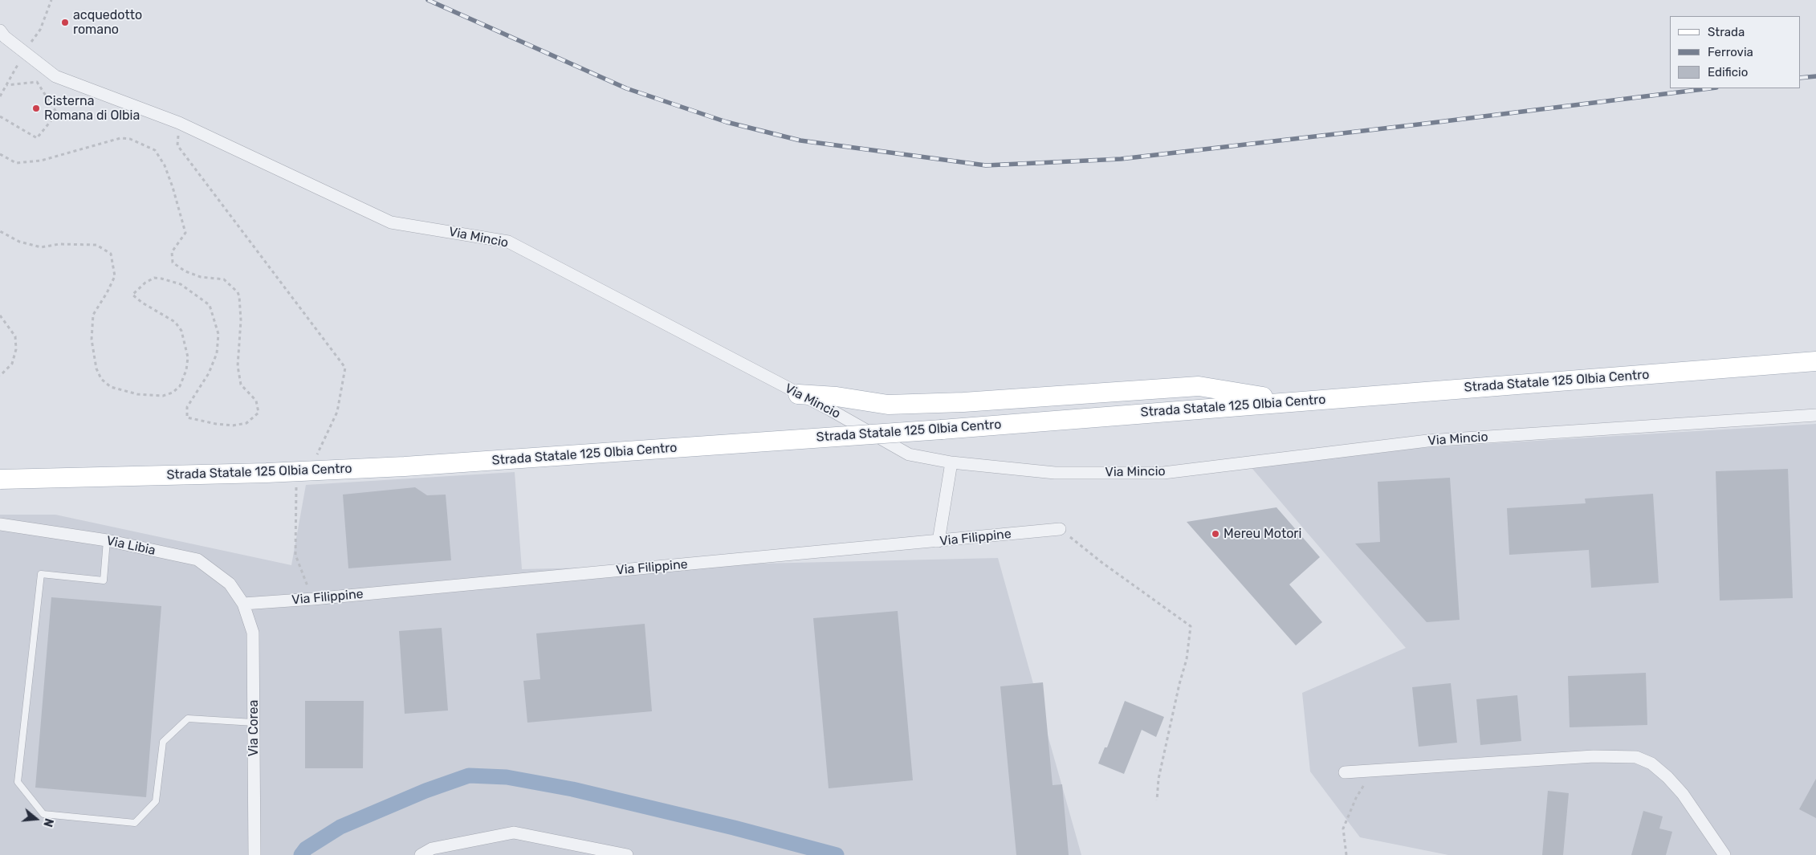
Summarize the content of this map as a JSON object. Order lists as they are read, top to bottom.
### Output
{
  "streets": {
    "main road": ["Strada Statale 125 Olbia Centro"],
    "street": [
      "Via Mincio",
      "Via Filippine",
      "Via Libia",
      "Via Corea"
    ]
  },
  "crossings": [
    ["Via Filippine", "Via Libia"],
    ["Via Filippine", "Via Corea"],
    ["Via Libia", "Via Corea"]
  ],
  "places": ["acquedotto romano", "Cisterna Romana di Olbia", "Mereu Motori"],
  "legend": ["Strada", "Ferrovia", "Edificio"],
  "north": "right"
}
